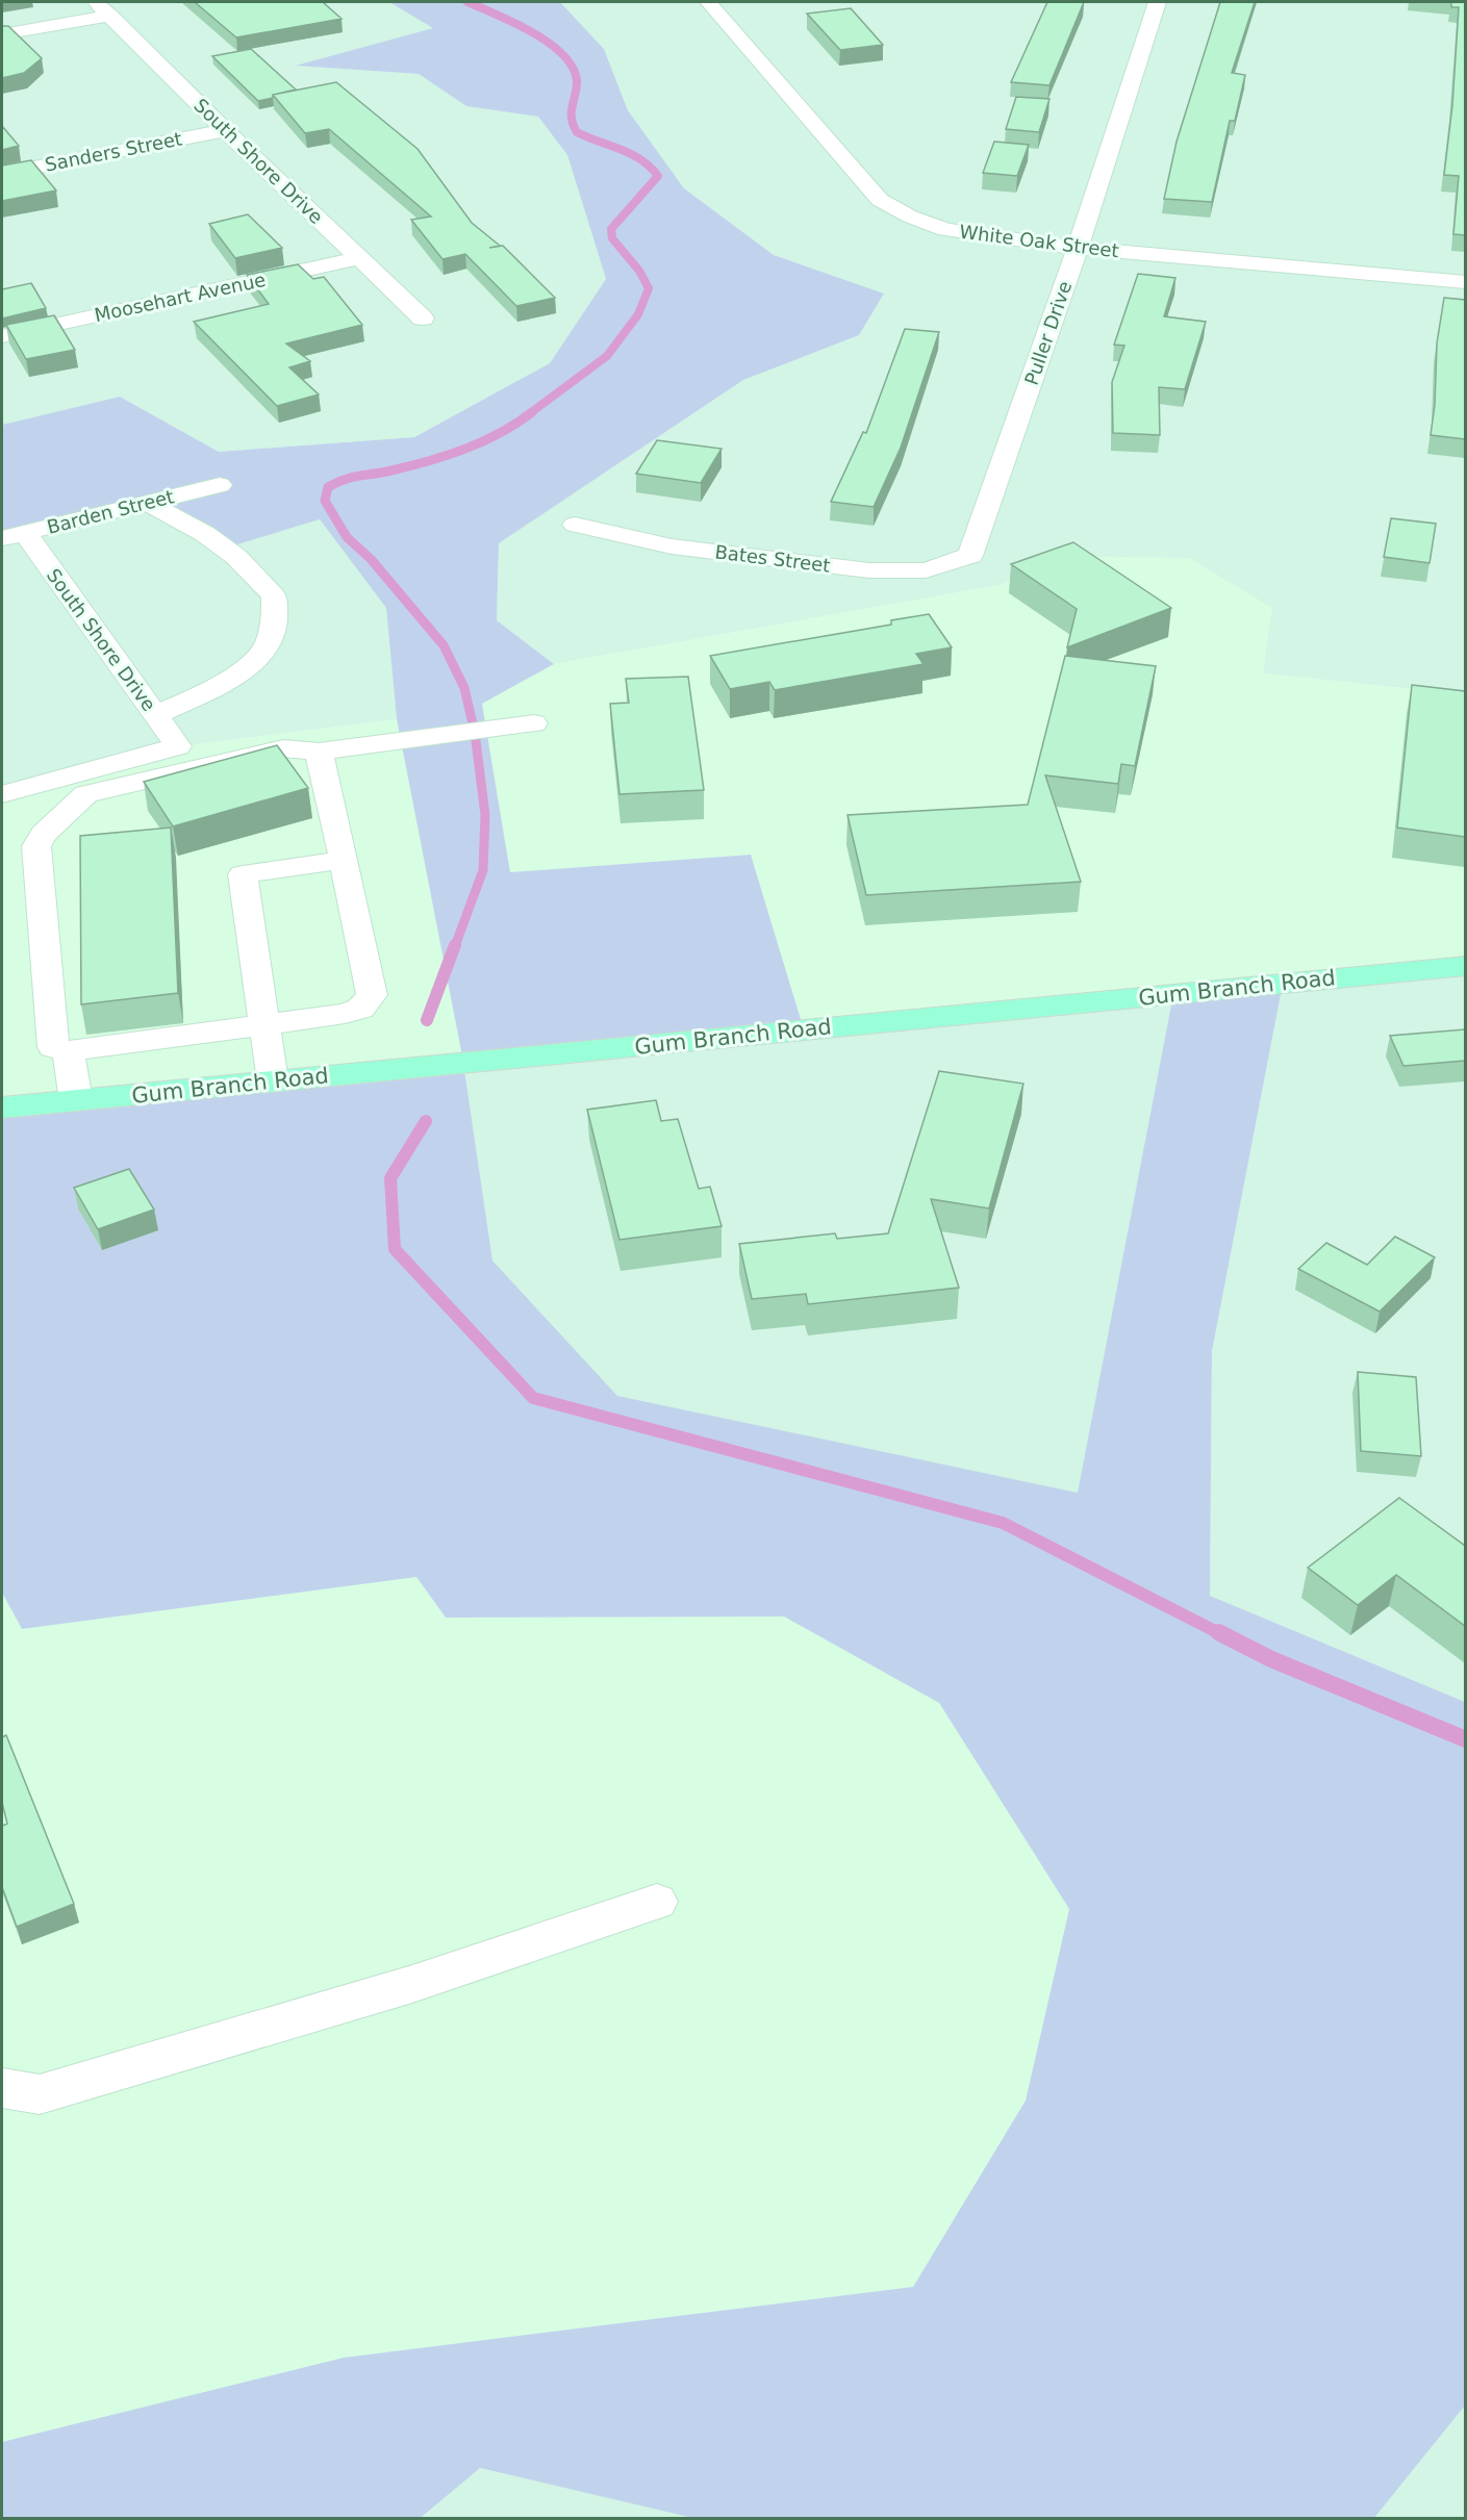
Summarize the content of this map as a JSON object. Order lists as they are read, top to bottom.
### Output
{
  "streets": {
    "main road": ["Gum Branch Road"],
    "street": [
      "Sanders Street",
      "South Shore Drive",
      "White Oak Street",
      "Moosehart Avenue",
      "Puller Drive",
      "Barden Street",
      "Bates Street"
    ]
  },
  "crossings": [
    ["Sanders Street", "South Shore Drive"],
    ["South Shore Drive", "Moosehart Avenue"],
    ["South Shore Drive", "Barden Street"],
    ["White Oak Street", "Puller Drive"],
    ["Puller Drive", "Bates Street"]
  ]
}
